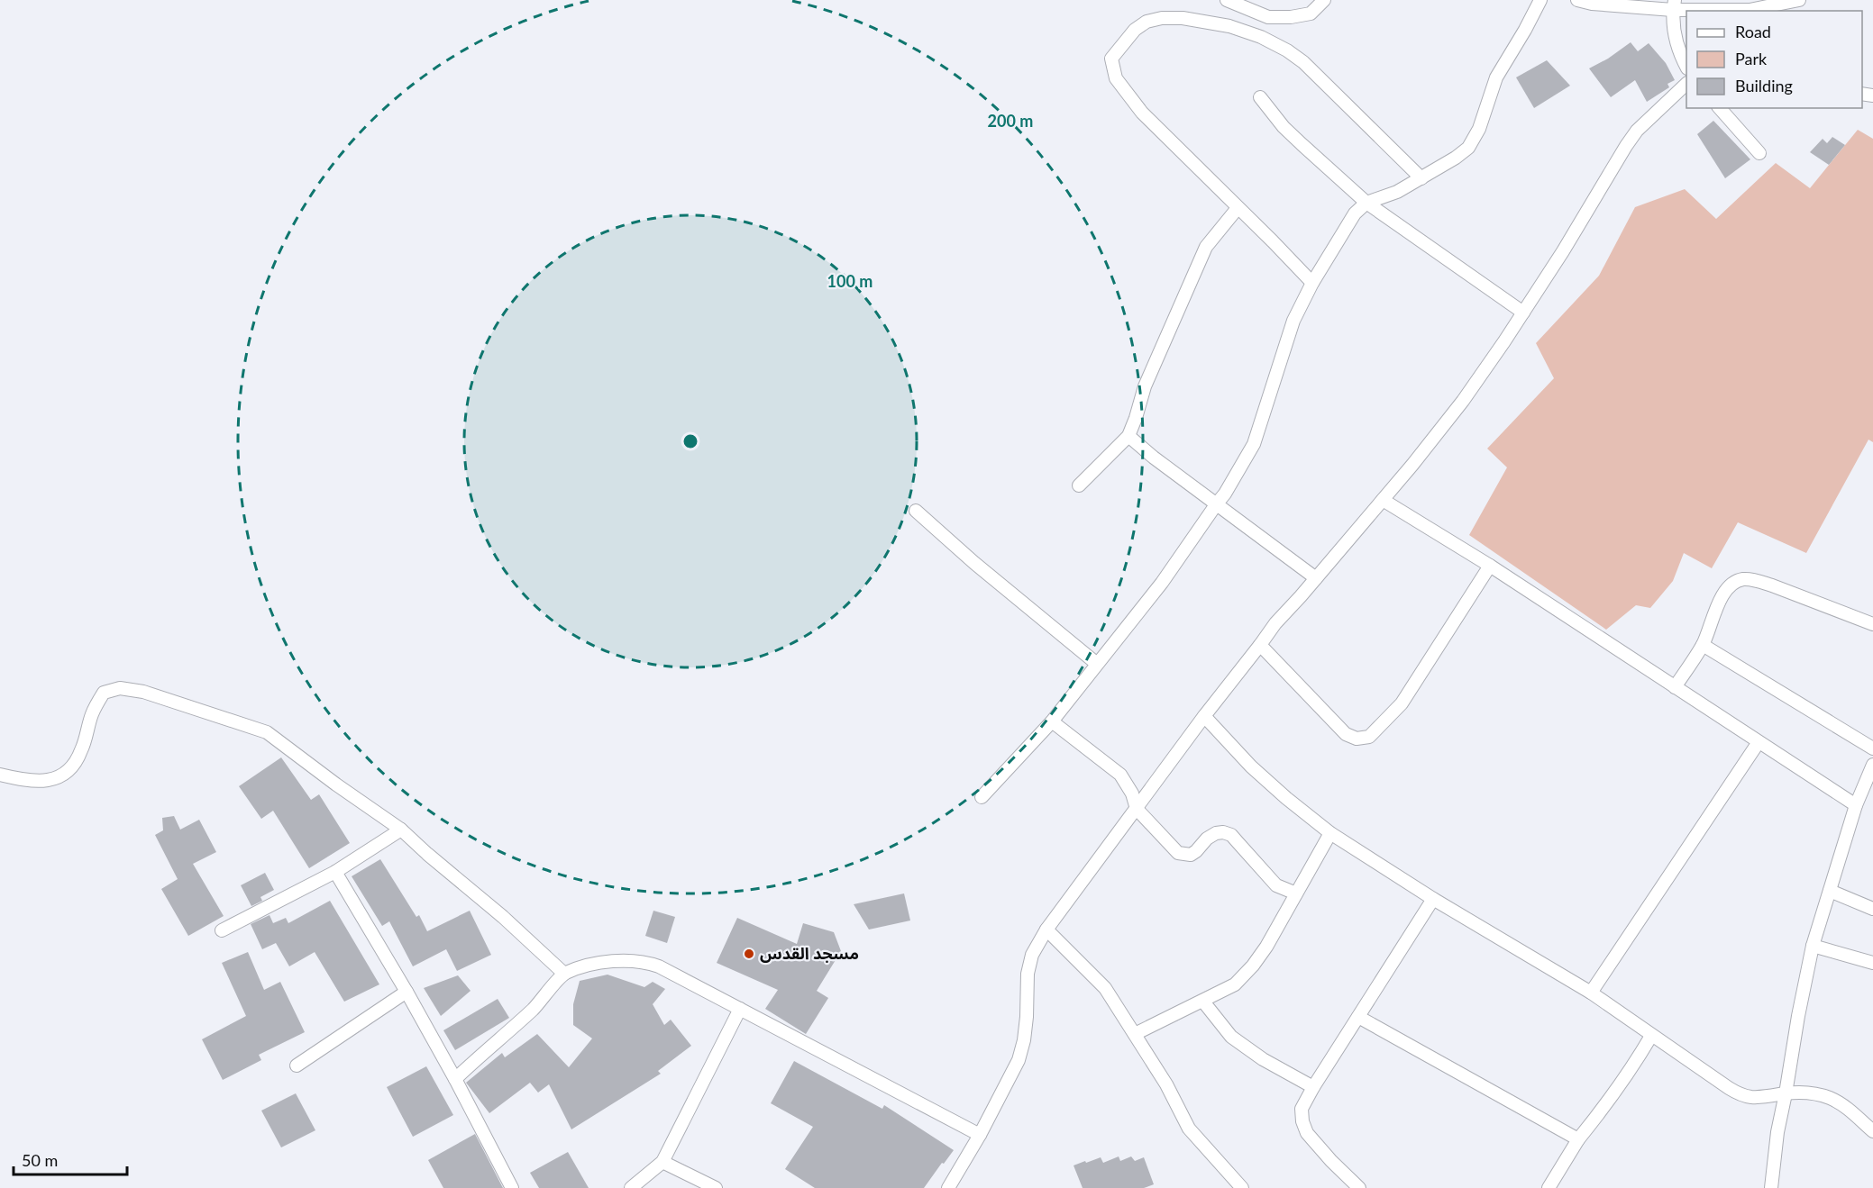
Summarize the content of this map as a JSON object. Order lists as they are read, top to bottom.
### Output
{
  "places": ["مسجد القدس"],
  "legend": ["Road", "Park", "Building"],
  "scale_bar": "50 m",
  "rings": ["200 m", "100 m"]
}
